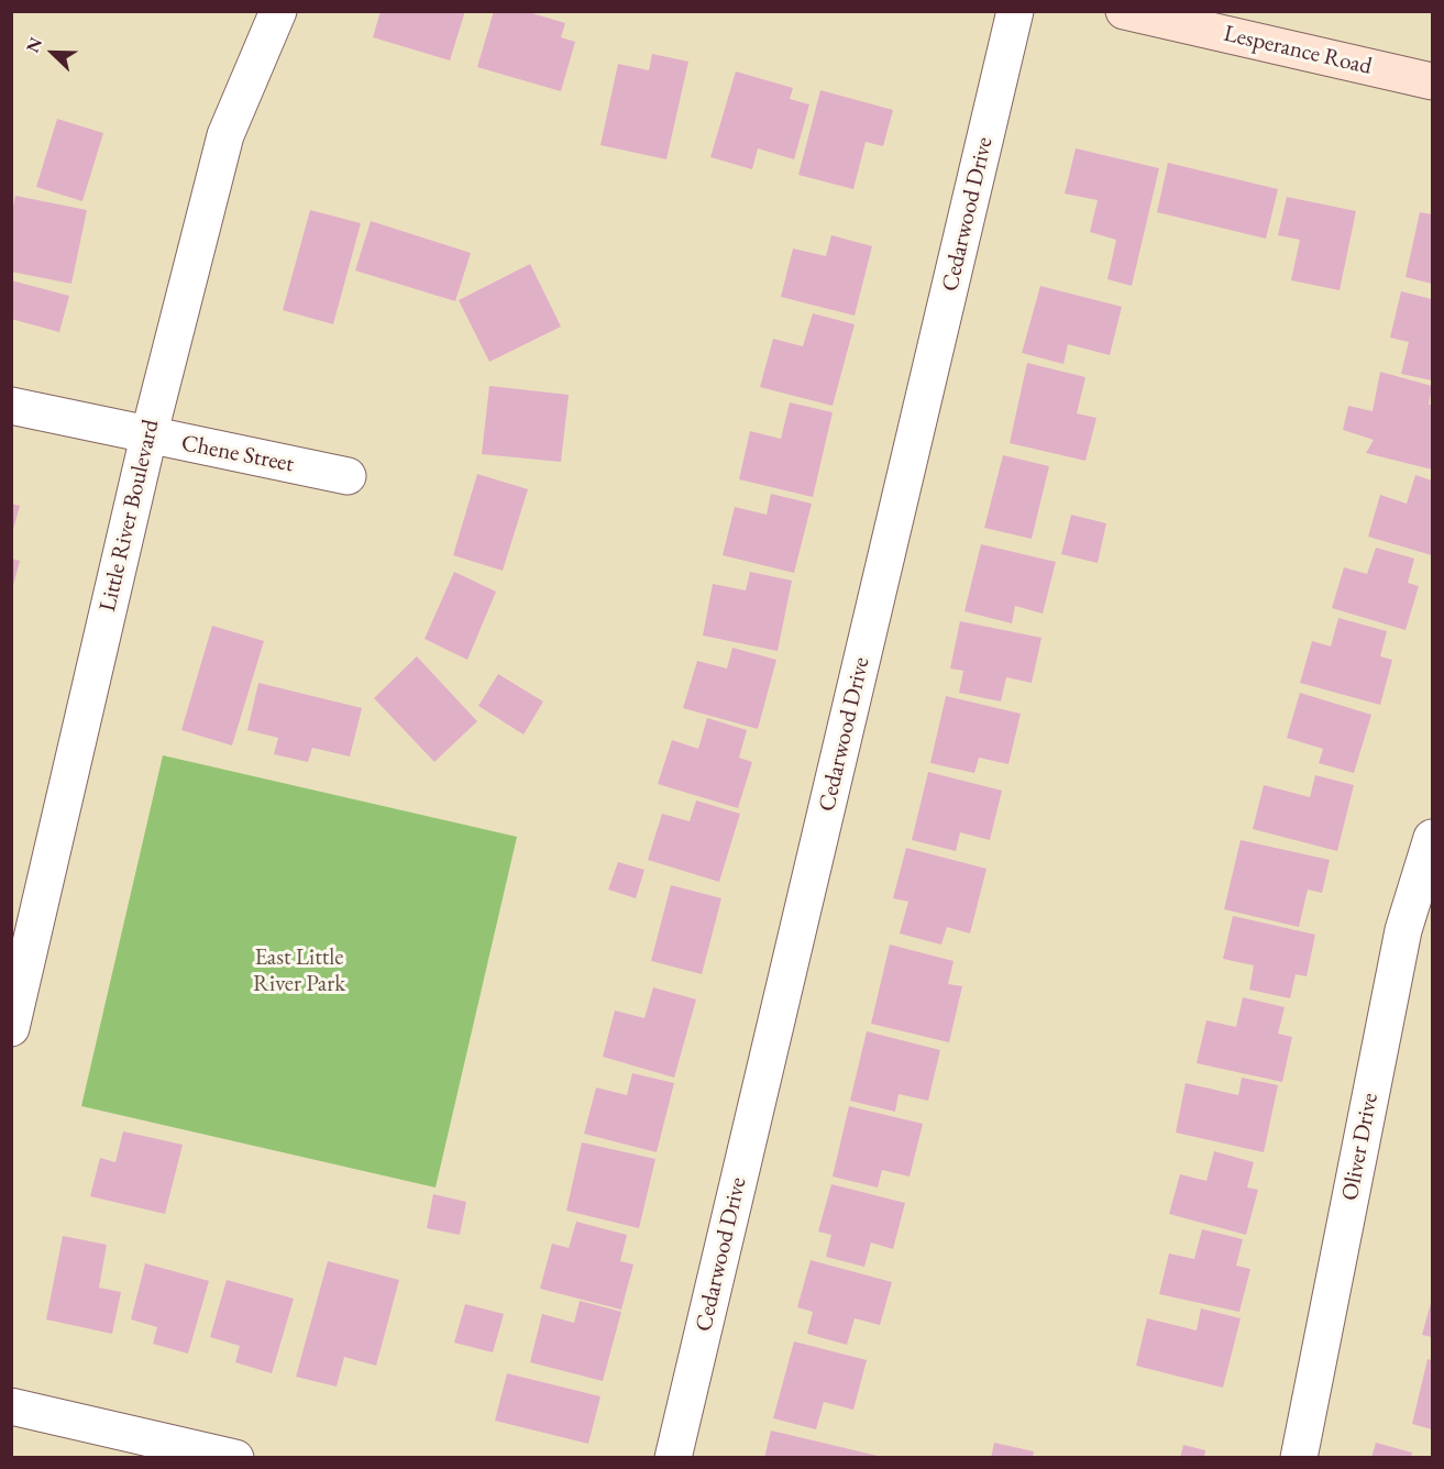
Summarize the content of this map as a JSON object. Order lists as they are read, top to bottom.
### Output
{
  "streets": {
    "main road": ["Lesperance Road"],
    "street": [
      "Cedarwood Drive",
      "Chene Street",
      "Little River Boulevard",
      "Oliver Drive"
    ]
  },
  "crossings": [
    ["Chene Street", "Little River Boulevard"]
  ],
  "parks": ["East Little River Park"],
  "north": "top left"
}
